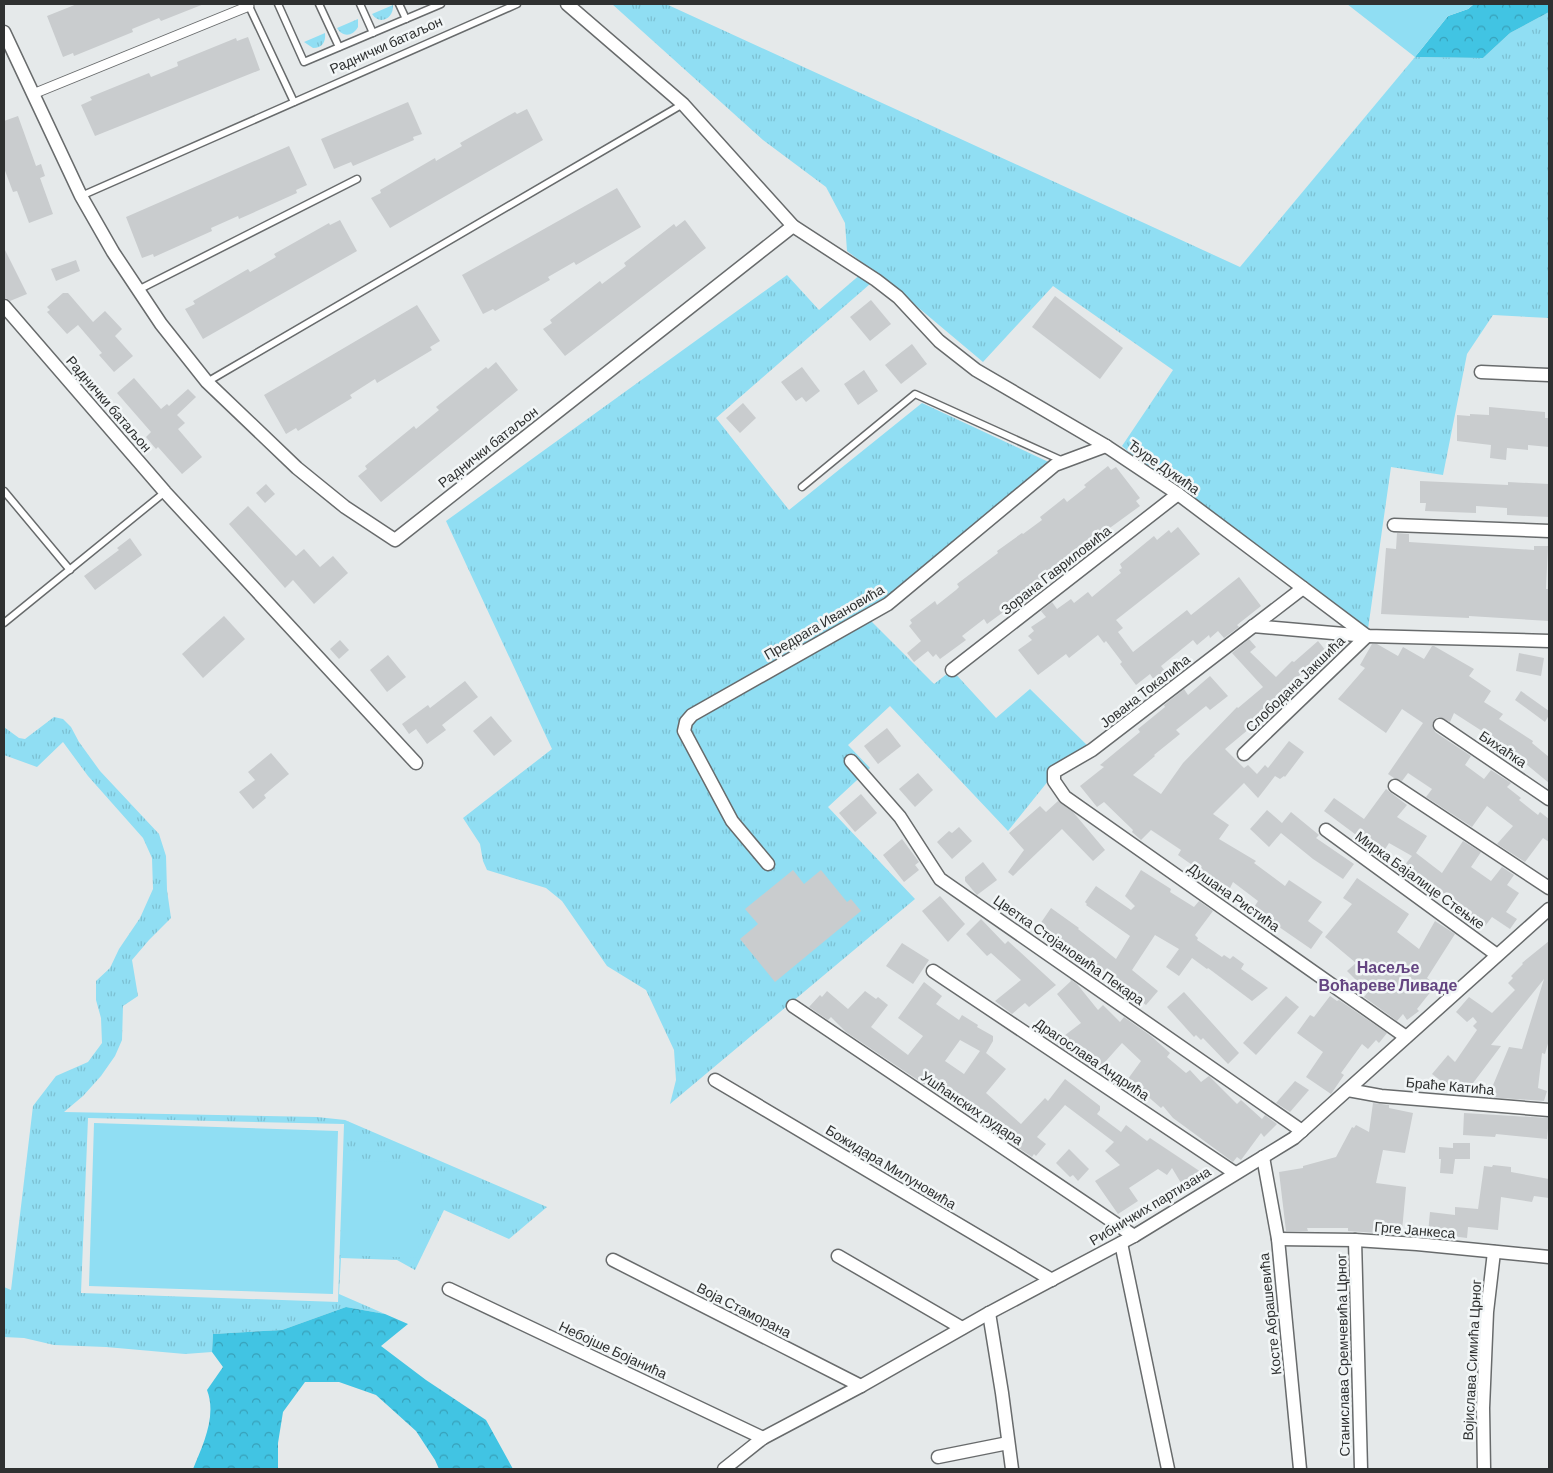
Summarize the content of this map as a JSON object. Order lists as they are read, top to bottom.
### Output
{
  "streets": {
    "street": [
      "Раднички батаљон",
      "Ђуре Дукића",
      "Зорана Гавриловића",
      "Предрага Ивановића",
      "Слободана Јакшића",
      "Јована Токалића",
      "Бихаћка",
      "Мирка Бајалице Стењке",
      "Душана Ристића",
      "Цветка Стојановића Пекара",
      "Драгослава Андрића",
      "Браће Катића",
      "Ушћанских рудара",
      "Божидара Милуновића",
      "Рибничких партизана",
      "Грге Јанкеса",
      "Воја Стаморана",
      "Косте Абрашевића",
      "Небојше Бојанића",
      "Станислава Сремчевића Црног",
      "Војислава Симића Црног"
    ]
  },
  "crossings": [
    ["Раднички батаљон", "Ђуре Дукића"],
    ["Ђуре Дукића", "Зорана Гавриловића"],
    ["Ђуре Дукића", "Предрага Ивановића"],
    ["Ђуре Дукића", "Слободана Јакшића"],
    ["Ђуре Дукића", "Јована Токалића"],
    ["Јована Токалића", "Душана Ристића"],
    ["Мирка Бајалице Стењке", "Рибничких партизана"],
    ["Душана Ристића", "Рибничких партизана"],
    ["Цветка Стојановића Пекара", "Рибничких партизана"],
    ["Драгослава Андрића", "Рибничких партизана"],
    ["Браће Катића", "Рибничких партизана"],
    ["Ушћанских рудара", "Рибничких партизана"],
    ["Божидара Милуновића", "Рибничких партизана"],
    ["Рибничких партизана", "Воја Стаморана"],
    ["Рибничких партизана", "Косте Абрашевића"],
    ["Рибничких партизана", "Небојше Бојанића"],
    ["Грге Јанкеса", "Косте Абрашевића"],
    ["Грге Јанкеса", "Станислава Сремчевића Црног"],
    ["Грге Јанкеса", "Војислава Симића Црног"]
  ],
  "districts": ["Насеље Воћареве Ливаде"]
}
